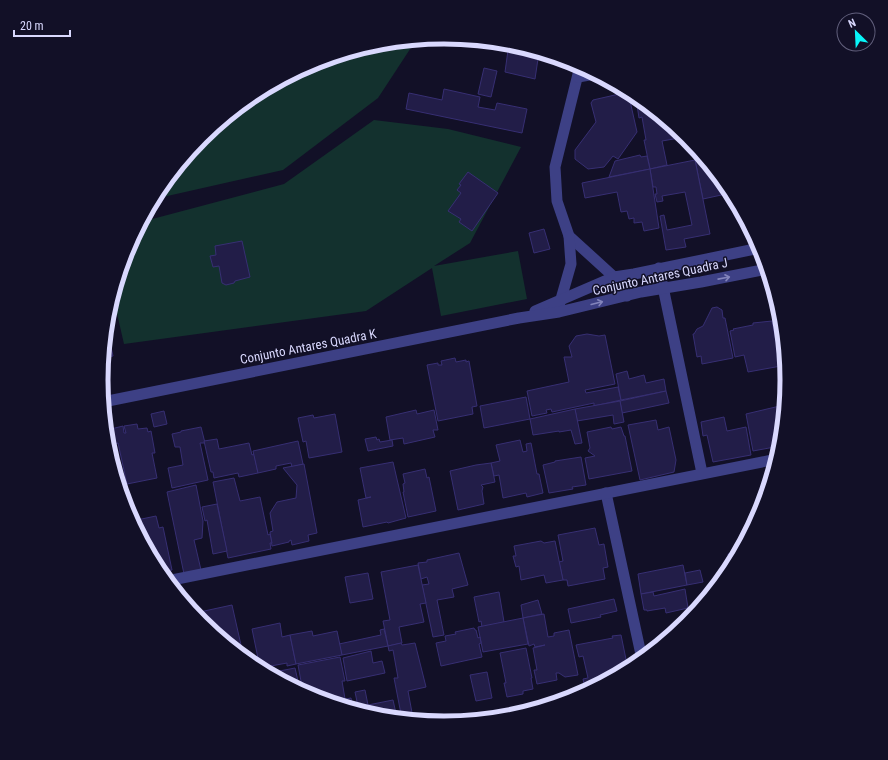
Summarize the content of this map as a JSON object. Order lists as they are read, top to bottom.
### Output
{
  "streets": {
    "street": ["Conjunto Antares Quadra J", "Conjunto Antares Quadra K"]
  },
  "crossings": [
    ["Conjunto Antares Quadra J", "Conjunto Antares Quadra K"]
  ],
  "scale_bar": "20 m",
  "north": "top left"
}
